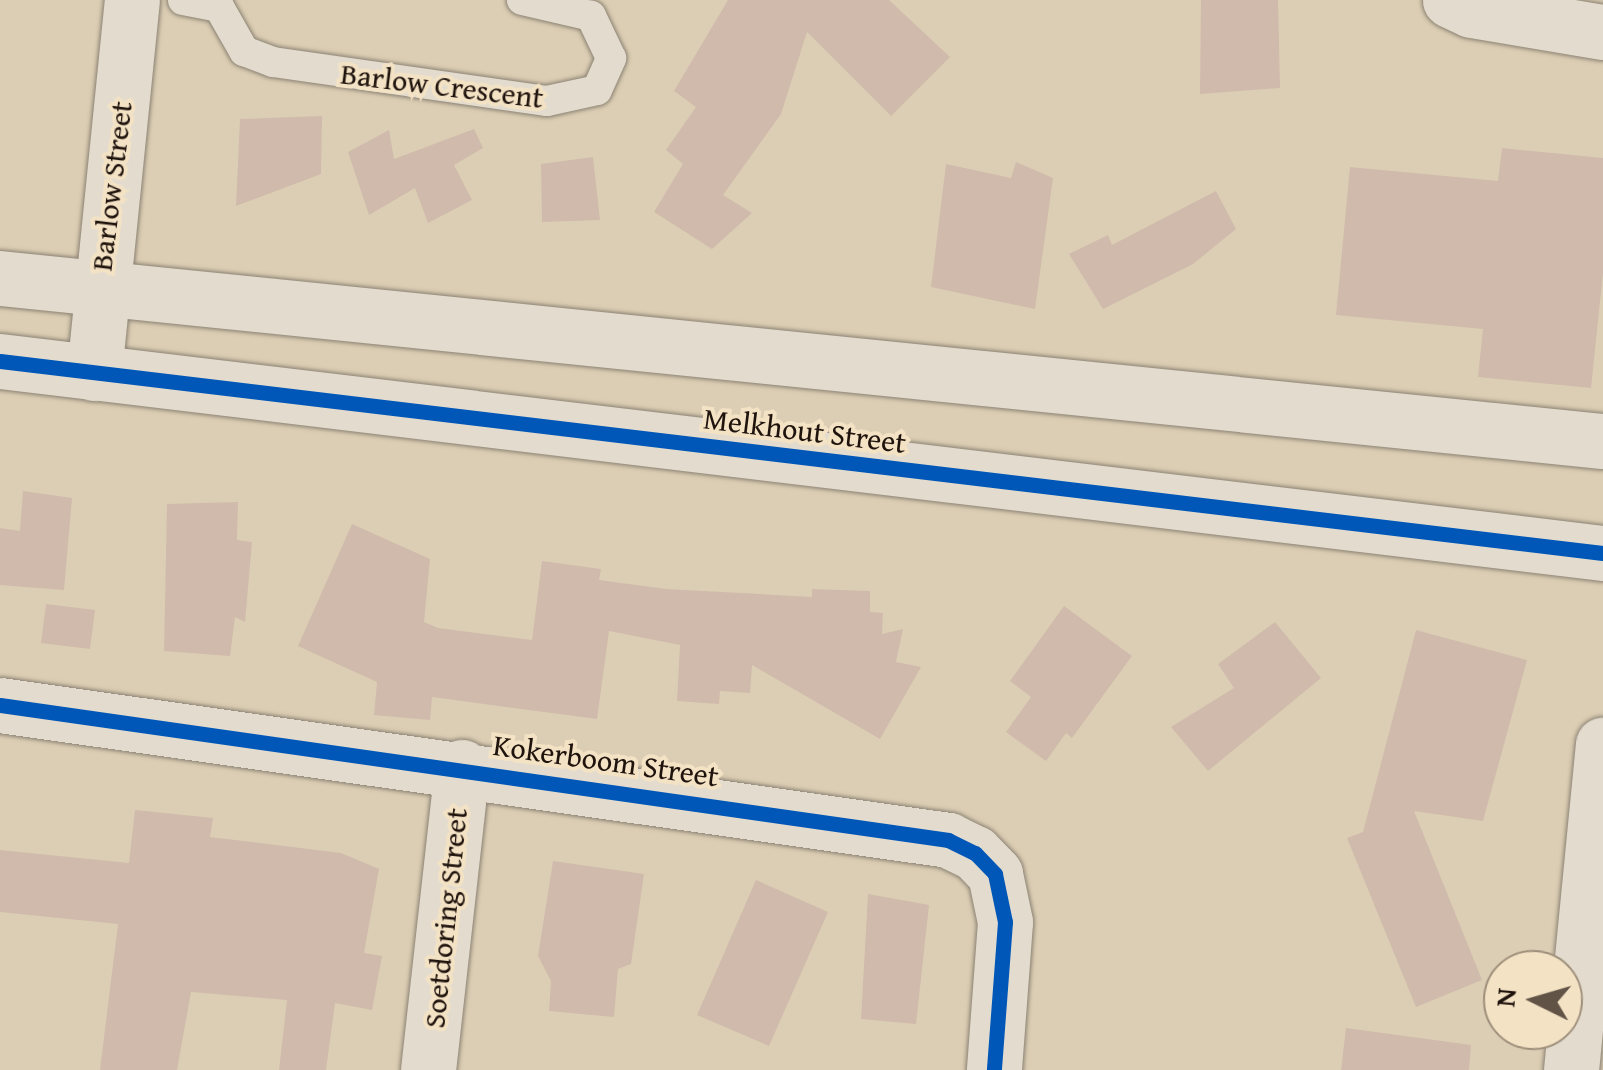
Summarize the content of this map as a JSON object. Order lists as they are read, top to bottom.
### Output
{
  "streets": {
    "street": [
      "Barlow Street",
      "Melkhout Street",
      "Kokerboom Street",
      "Soetdoring Street"
    ],
    "lane": ["Barlow Crescent"]
  },
  "crossings": [
    ["Barlow Street", "Melkhout Street"],
    ["Kokerboom Street", "Soetdoring Street"]
  ],
  "north": "left"
}
